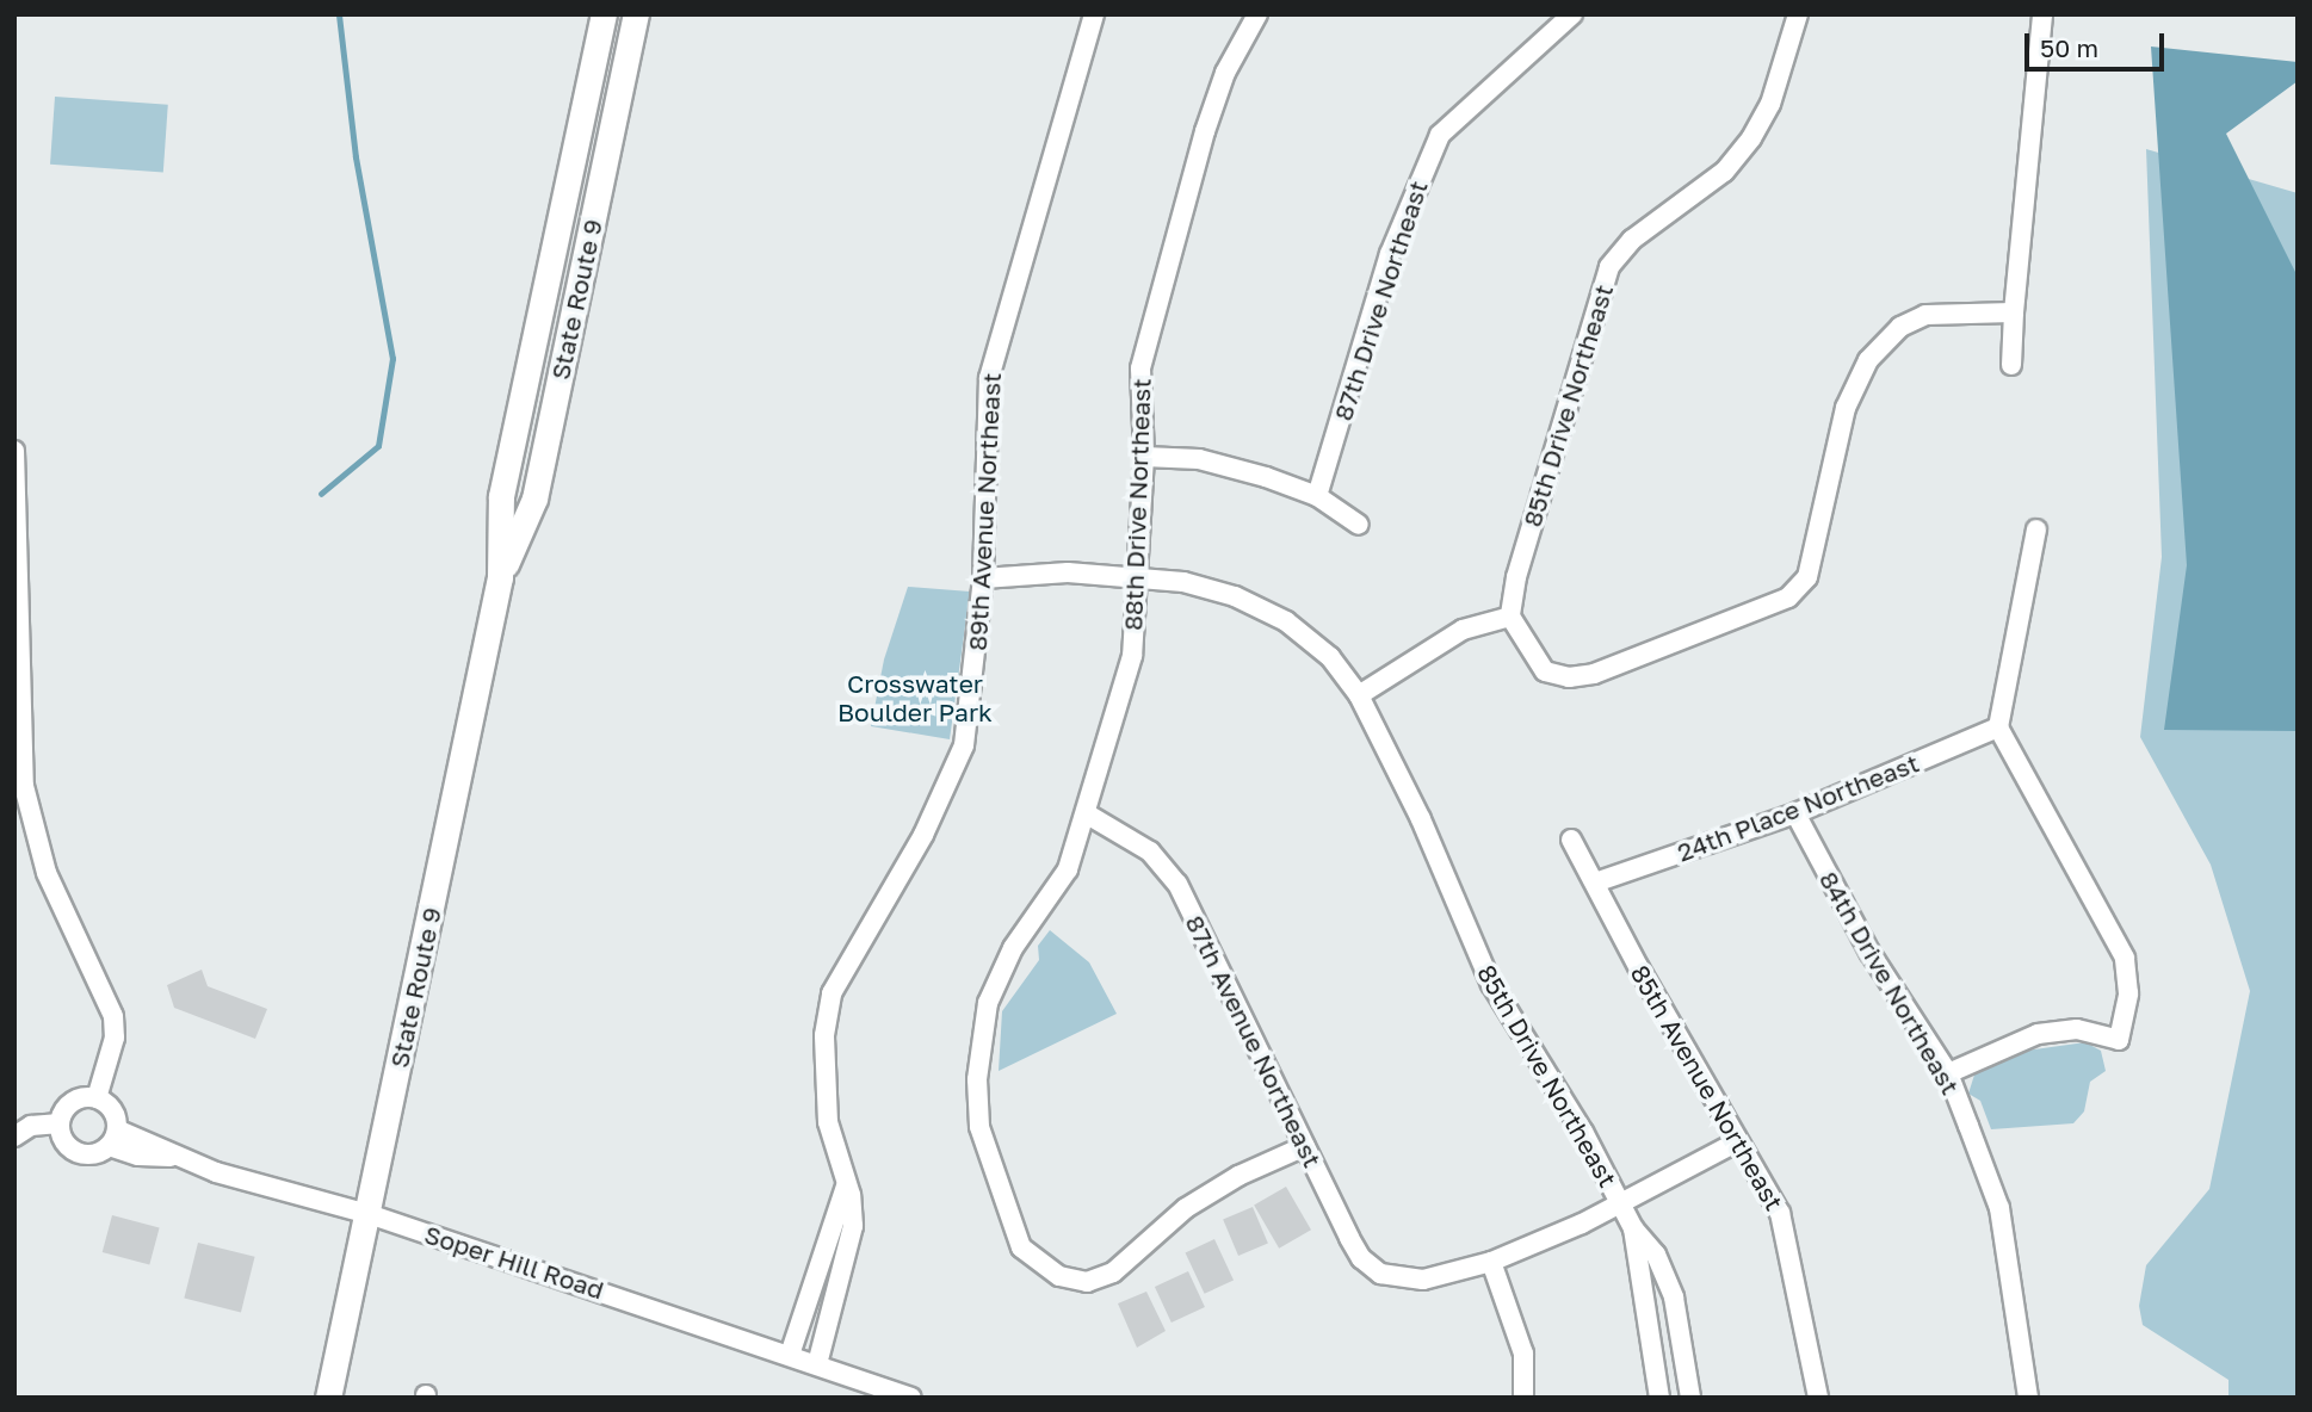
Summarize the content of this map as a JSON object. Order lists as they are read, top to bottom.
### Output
{
  "streets": {
    "main road": ["State Route 9"],
    "street": [
      "87th Drive Northeast",
      "85th Drive Northeast",
      "88th Drive Northeast",
      "89th Avenue Northeast",
      "24th Place Northeast",
      "84th Drive Northeast",
      "87th Avenue Northeast",
      "85th Avenue Northeast",
      "Soper Hill Road"
    ]
  },
  "crossings": [
    ["State Route 9", "Soper Hill Road"],
    ["85th Drive Northeast", "88th Drive Northeast"],
    ["85th Drive Northeast", "89th Avenue Northeast"],
    ["88th Drive Northeast", "87th Avenue Northeast"],
    ["89th Avenue Northeast", "Soper Hill Road"],
    ["24th Place Northeast", "84th Drive Northeast"],
    ["24th Place Northeast", "85th Avenue Northeast"]
  ],
  "parks": ["Crosswater Boulder Park"],
  "scale_bar": "50 m"
}
